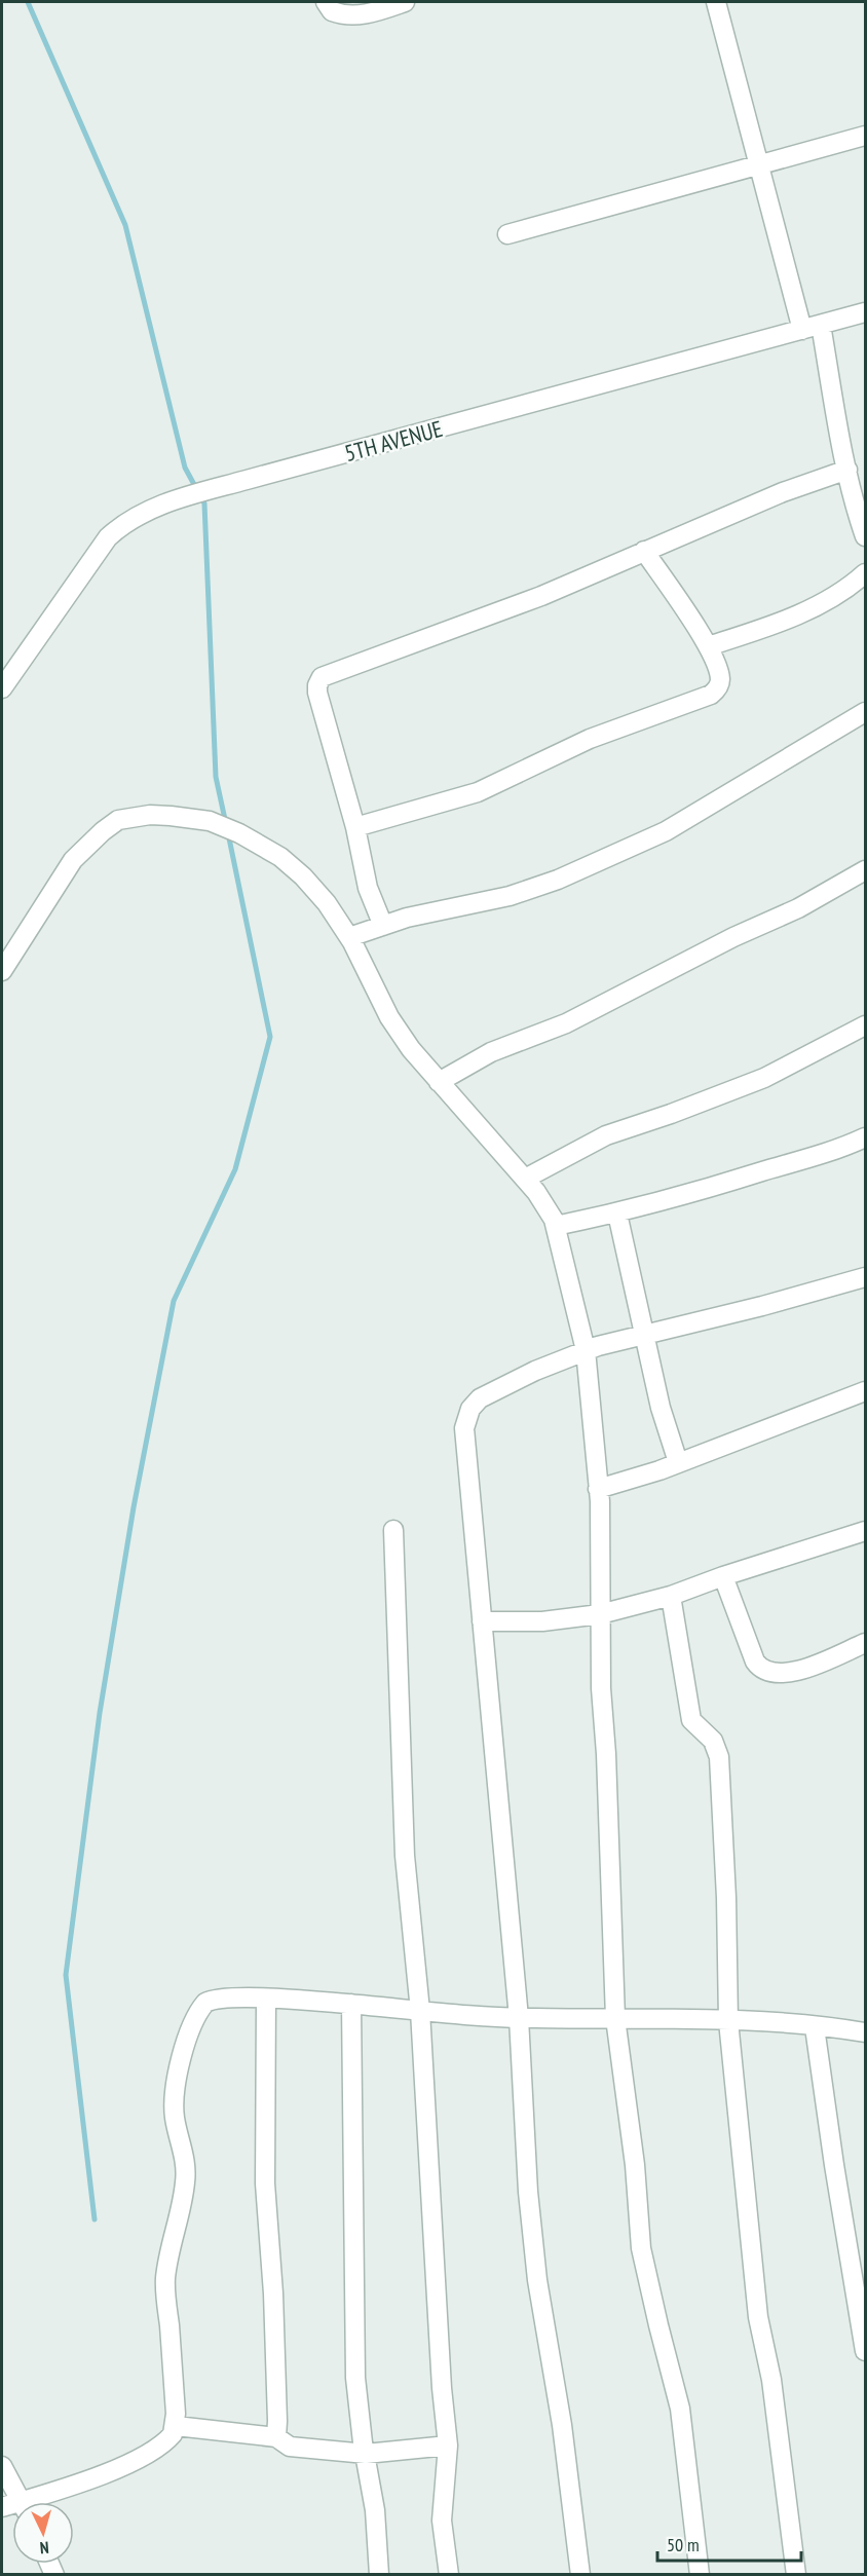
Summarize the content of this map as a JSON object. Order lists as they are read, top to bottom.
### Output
{
  "streets": {
    "street": ["5TH AVENUE"]
  },
  "scale_bar": "50 m",
  "north": "bottom"
}
